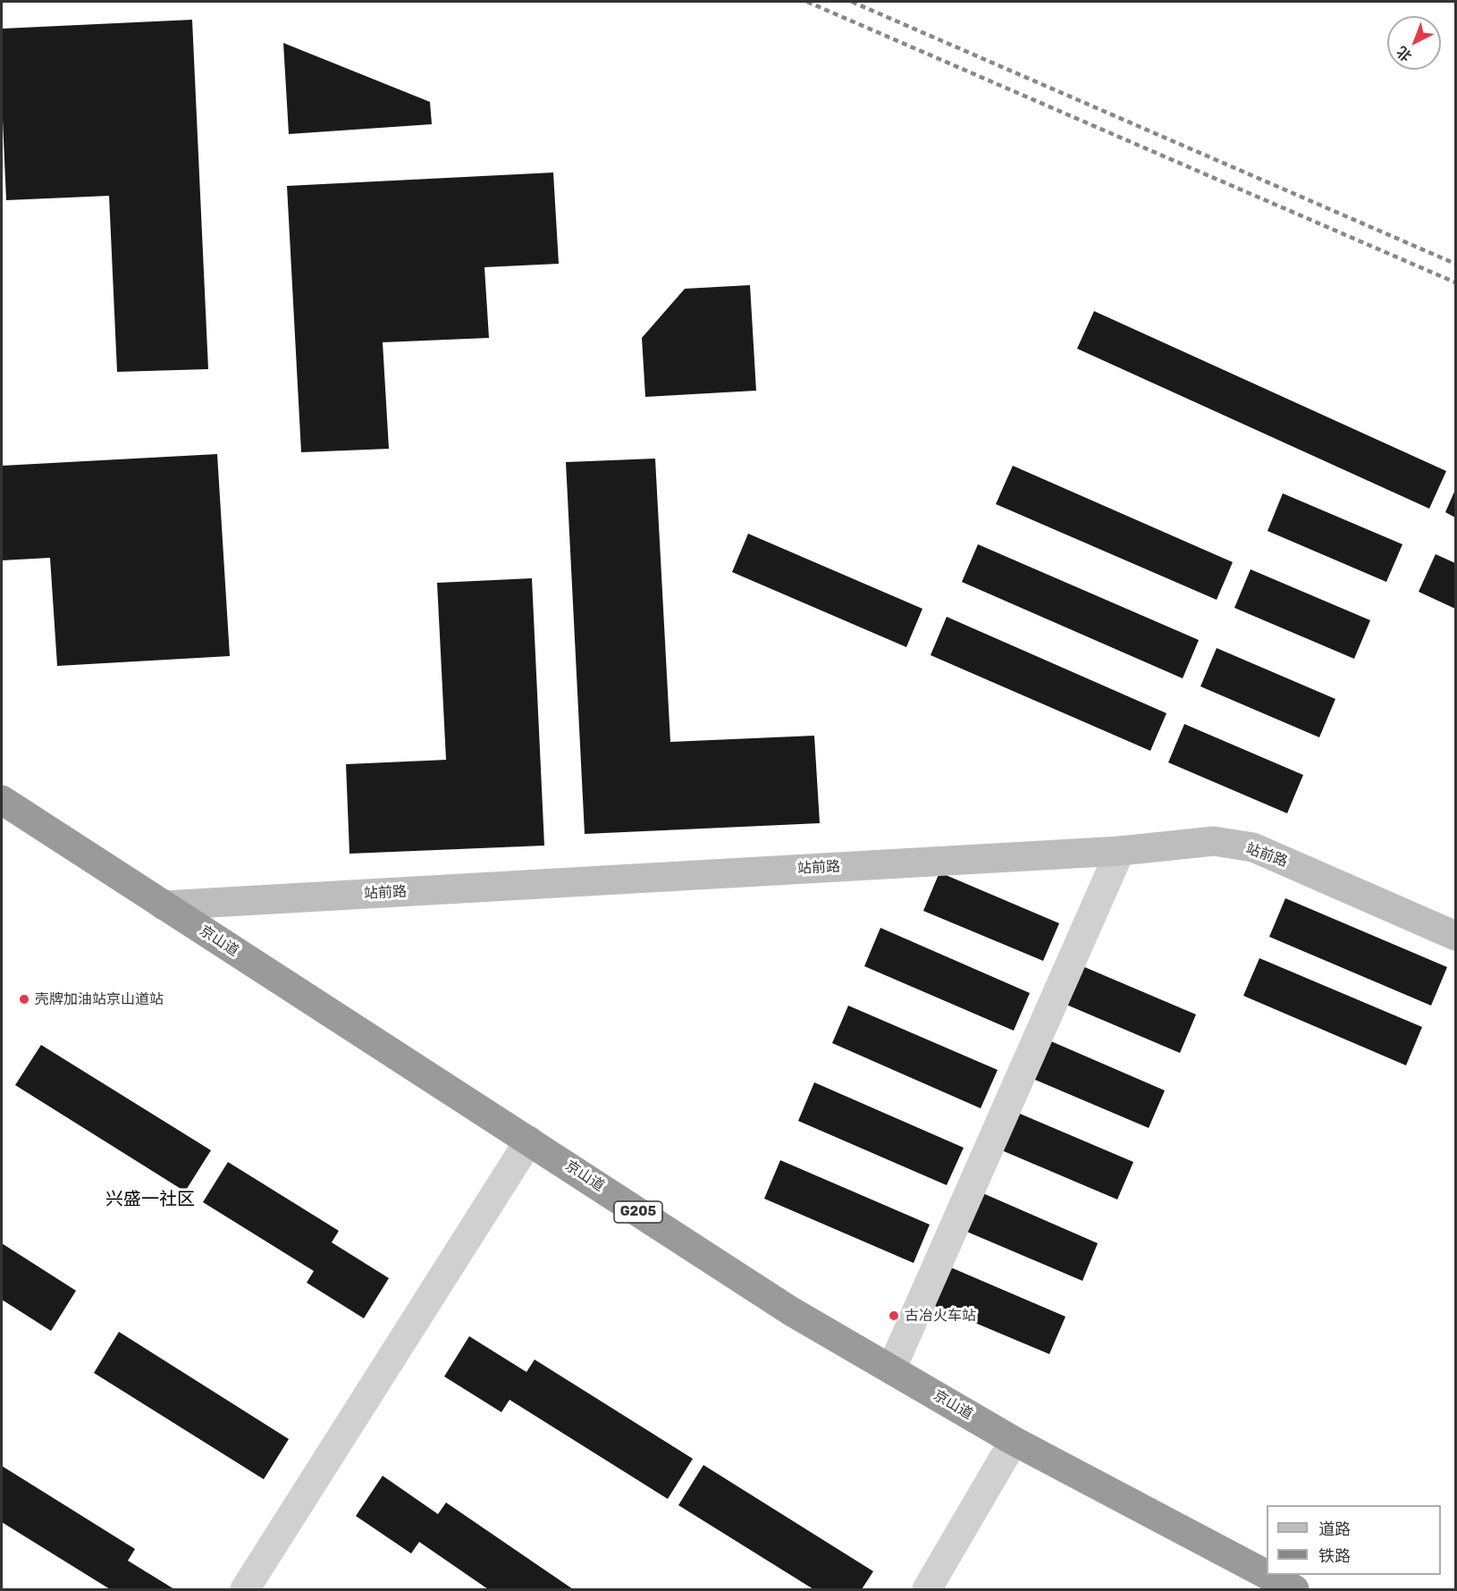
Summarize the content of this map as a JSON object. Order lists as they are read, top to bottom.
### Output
{
  "streets": {
    "highway": ["京山道", "G205"],
    "street": ["站前路"]
  },
  "crossings": [
    ["站前路", "京山道"]
  ],
  "districts": ["兴盛一社区"],
  "places": ["壳牌加油站京山道站", "古冶火车站"],
  "legend": ["道路", "铁路"],
  "north": "bottom left"
}
